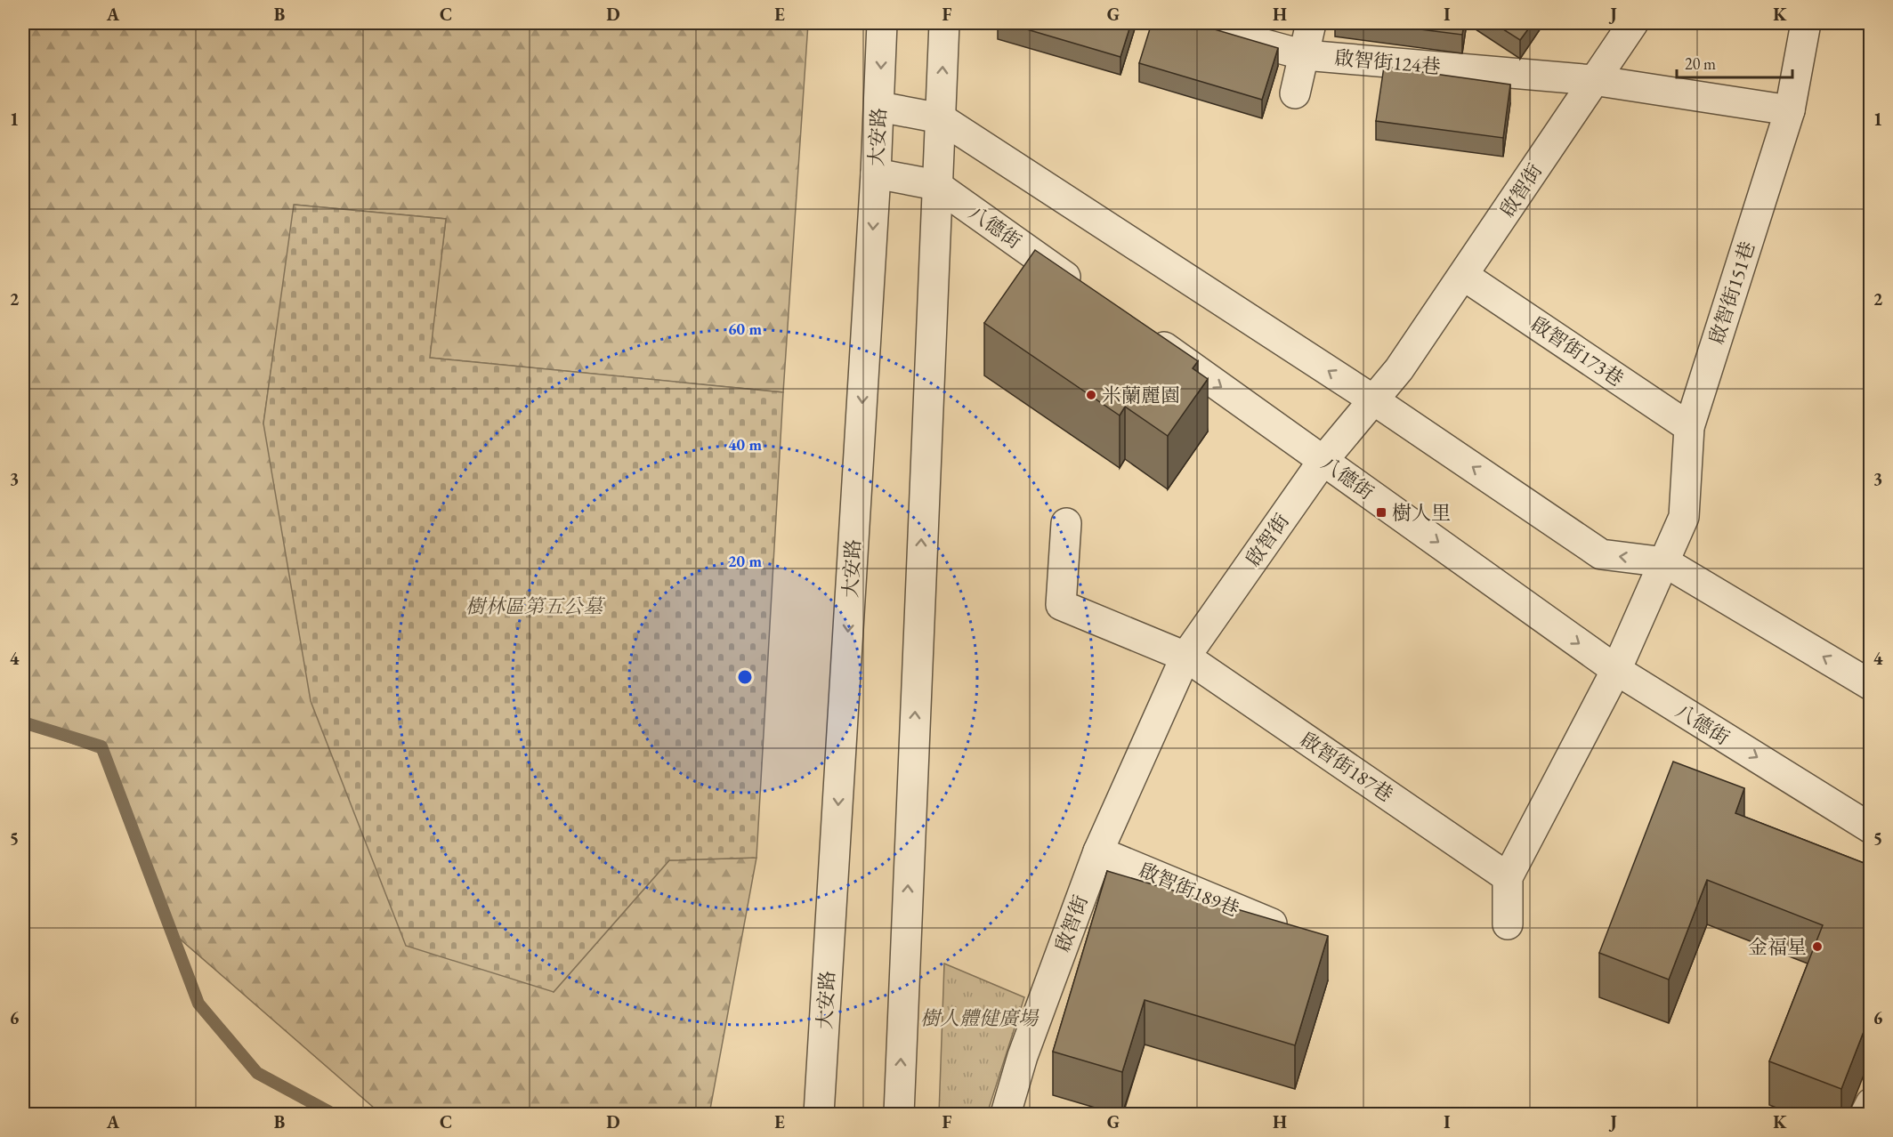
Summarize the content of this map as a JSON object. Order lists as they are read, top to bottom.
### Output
{
  "streets": {
    "street": [
      "啟智街124巷",
      "大安路",
      "啟智街",
      "八德街",
      "啟智街151巷",
      "啟智街173巷",
      "啟智街187巷",
      "啟智街189巷"
    ]
  },
  "crossings": [
    ["啟智街124巷", "啟智街"],
    ["啟智街124巷", "啟智街151巷"],
    ["大安路", "八德街"],
    ["啟智街", "八德街"],
    ["啟智街", "啟智街173巷"],
    ["啟智街", "啟智街187巷"],
    ["啟智街", "啟智街189巷"],
    ["八德街", "啟智街151巷"],
    ["啟智街151巷", "啟智街173巷"],
    ["啟智街151巷", "啟智街187巷"]
  ],
  "parks": ["樹林區第五公墓", "樹人體健廣場"],
  "places": {
    "other": ["米蘭麗園", "金福星"],
    "transit": ["樹人里"]
  },
  "scale_bar": "20 m",
  "grid": {
    "columns": [
      "A",
      "B",
      "C",
      "D",
      "E",
      "F",
      "G",
      "H",
      "I",
      "J",
      "K"
    ],
    "rows": [
      "1",
      "2",
      "3",
      "4",
      "5",
      "6"
    ]
  },
  "rings": ["60 m", "40 m", "20 m"]
}
